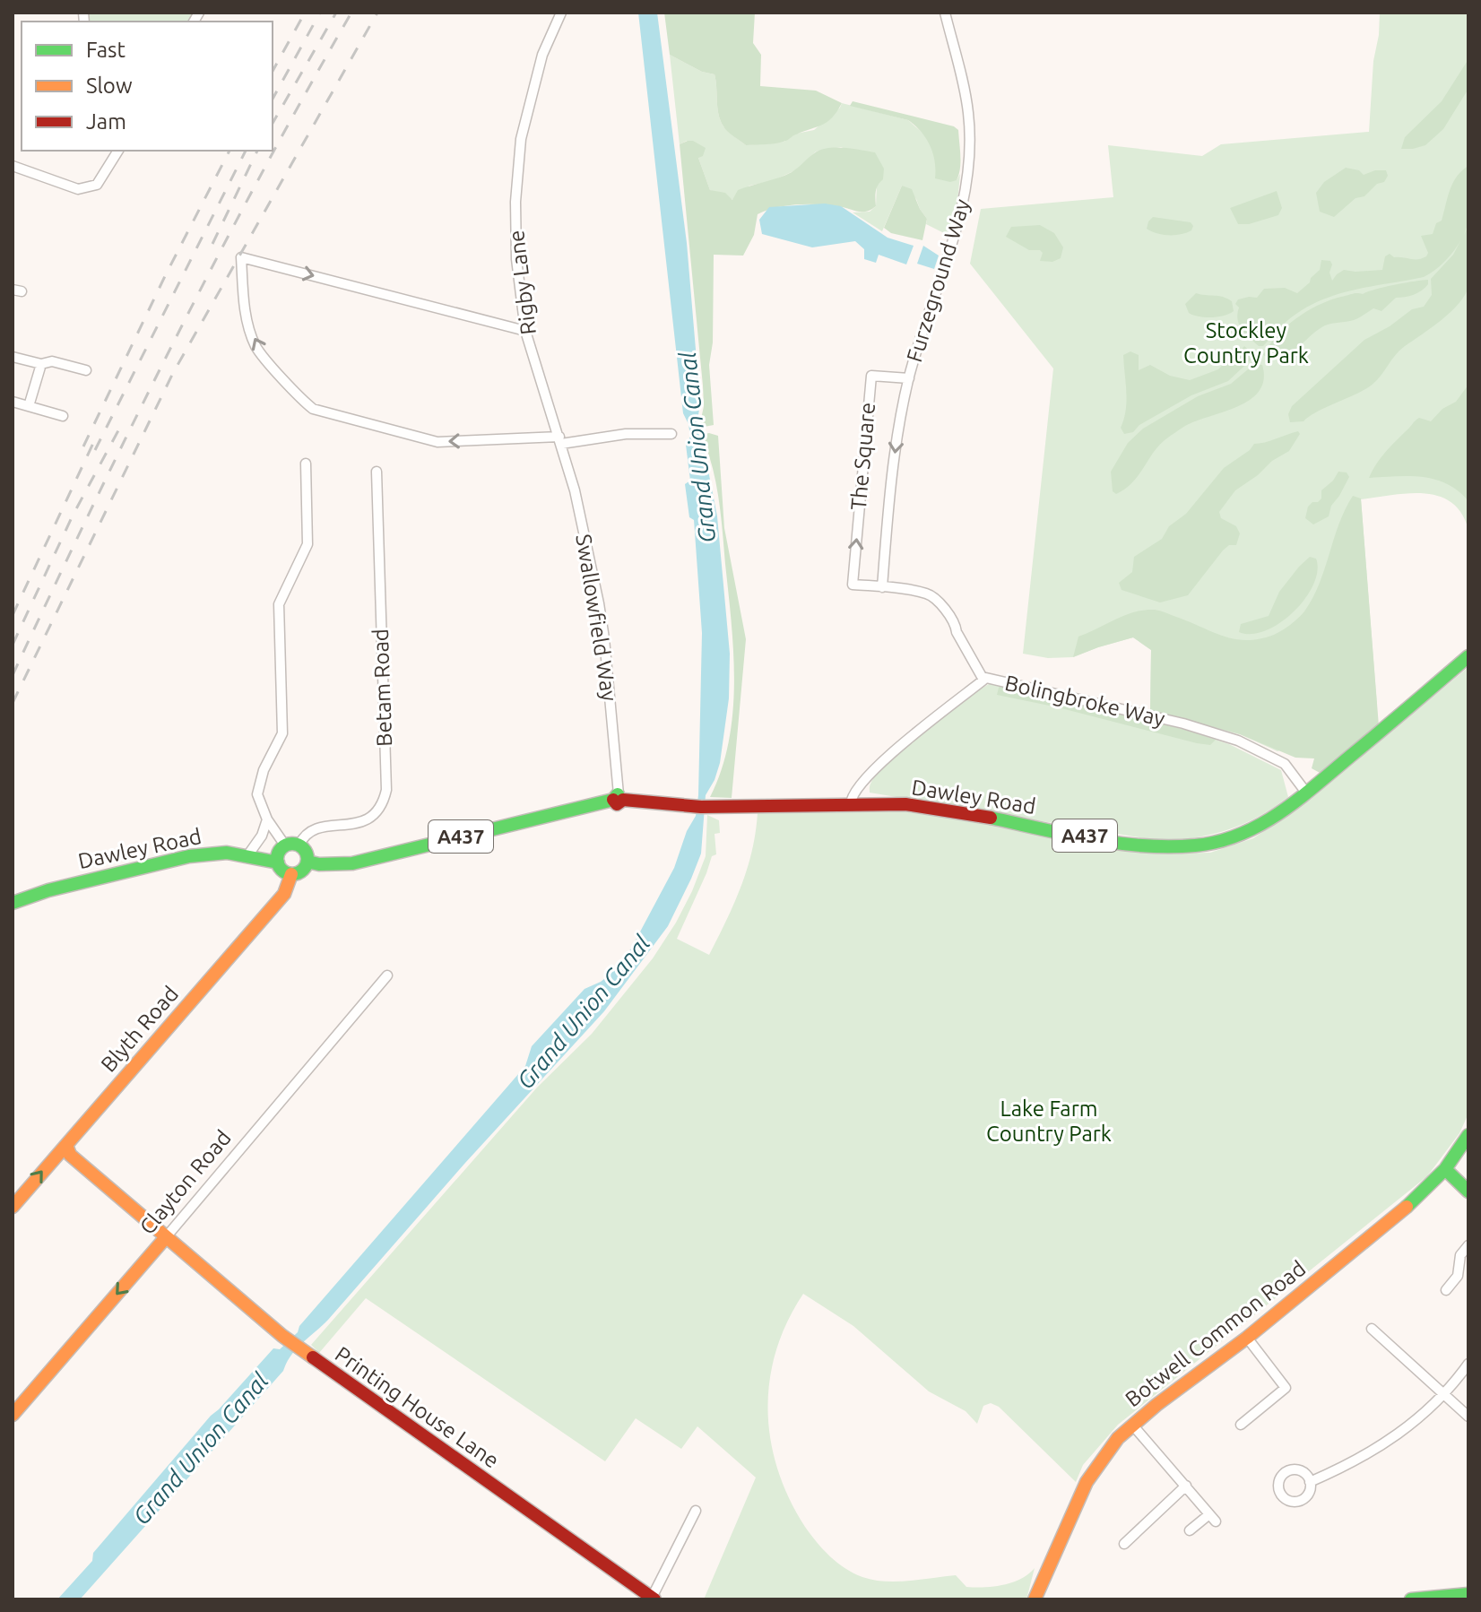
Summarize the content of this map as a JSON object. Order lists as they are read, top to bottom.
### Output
{
  "streets": {
    "street": [
      "Furzeground Way",
      "Rigby Lane",
      "The Square",
      "Swallowfield Way",
      "Betam Road",
      "Bolingbroke Way",
      "Dawley Road",
      "A437",
      "Blyth Road",
      "Clayton Road",
      "Botwell Common Road",
      "Printing House Lane"
    ]
  },
  "crossings": [
    ["Furzeground Way", "The Square"],
    ["Rigby Lane", "Swallowfield Way"],
    ["The Square", "Bolingbroke Way"],
    ["Swallowfield Way", "Dawley Road"],
    ["Betam Road", "Dawley Road"],
    ["Betam Road", "Blyth Road"],
    ["Bolingbroke Way", "Dawley Road"],
    ["Dawley Road", "Blyth Road"],
    ["Blyth Road", "Printing House Lane"],
    ["Clayton Road", "Printing House Lane"]
  ],
  "one_way": ["Clayton Road"],
  "water": ["Grand Union Canal"],
  "parks": ["Stockley Country Park", "Lake Farm Country Park"],
  "legend": ["Fast", "Slow", "Jam"]
}
